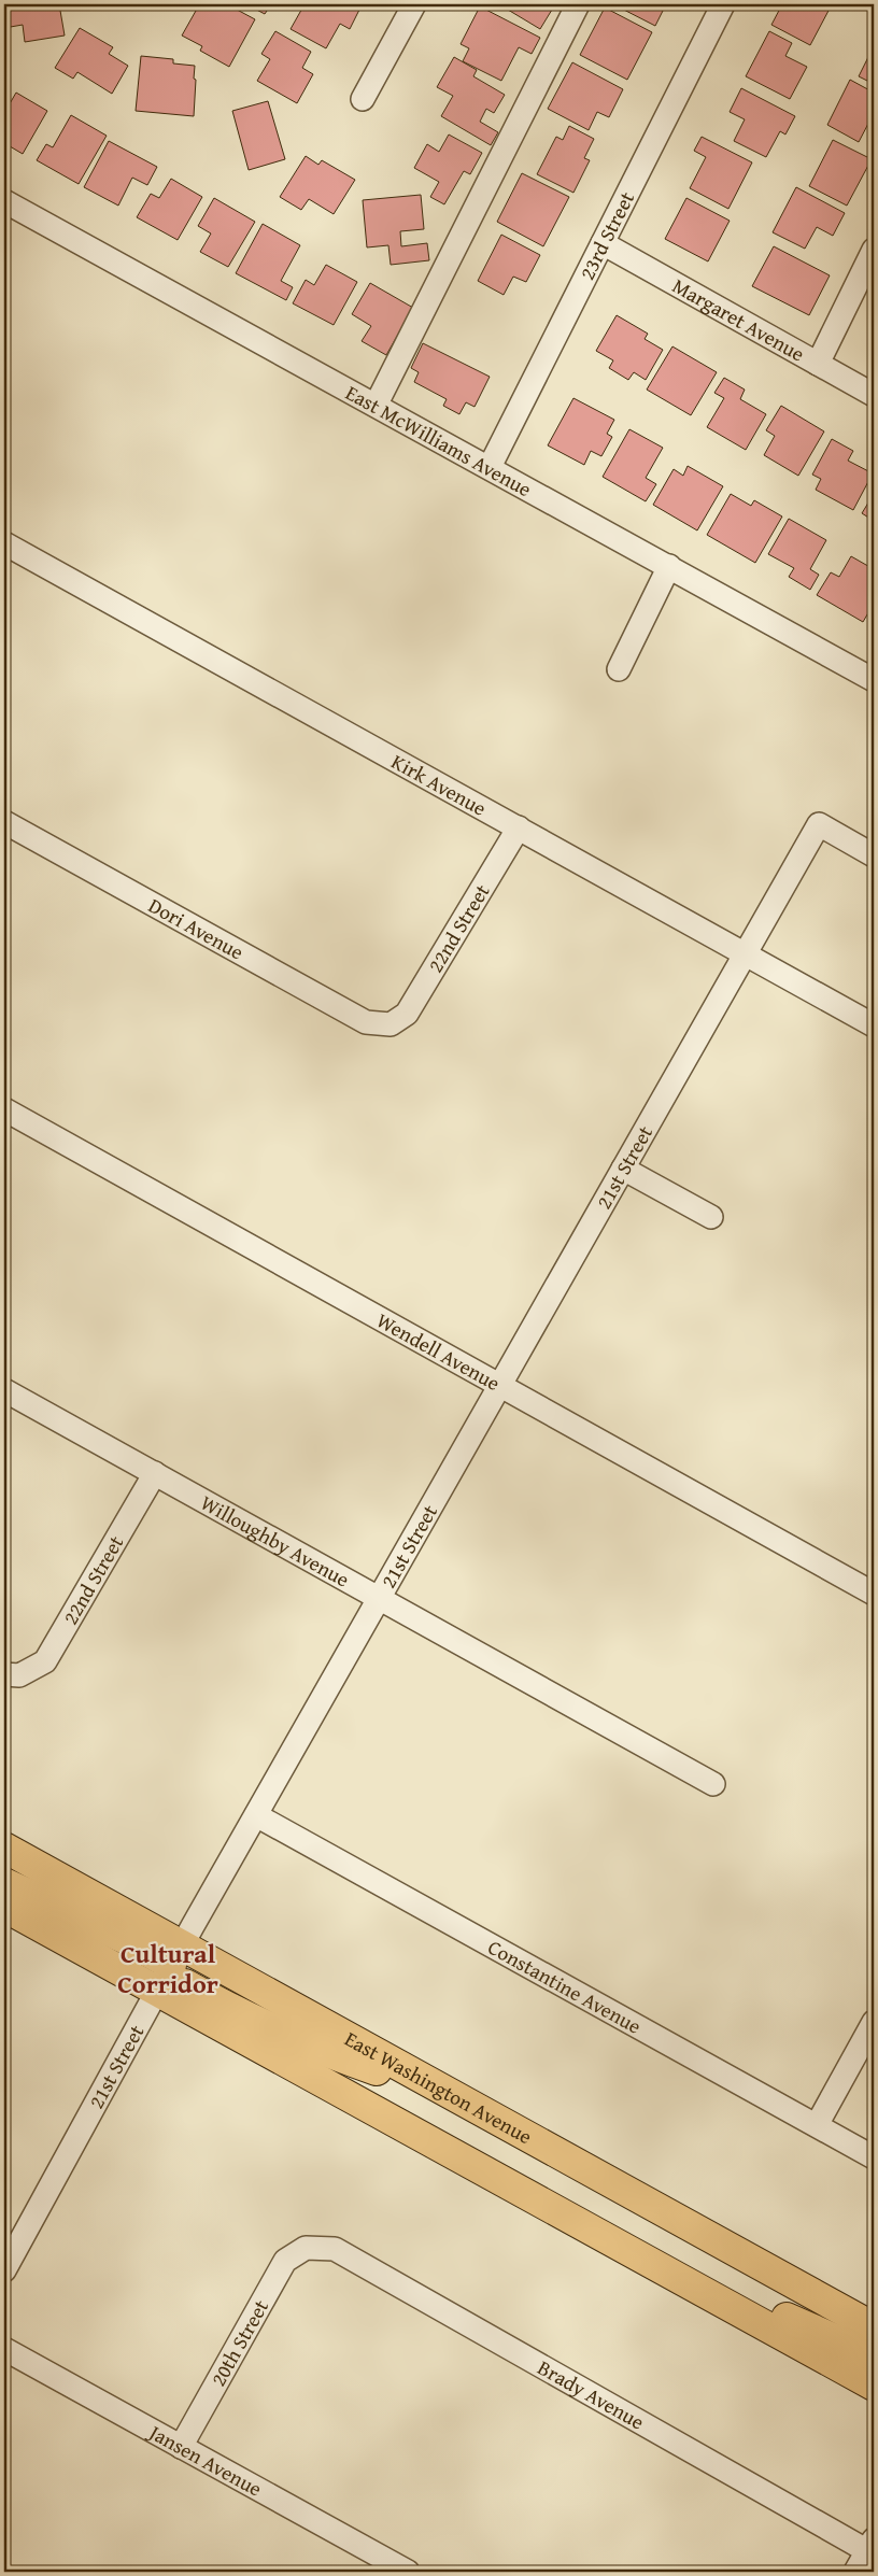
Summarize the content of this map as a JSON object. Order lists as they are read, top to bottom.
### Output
{
  "streets": {
    "main road": ["East Washington Avenue"],
    "street": [
      "23rd Street",
      "Margaret Avenue",
      "East McWilliams Avenue",
      "Kirk Avenue",
      "Dori Avenue",
      "22nd Street",
      "21st Street",
      "Wendell Avenue",
      "Willoughby Avenue",
      "Constantine Avenue",
      "20th Street",
      "Brady Avenue",
      "Jansen Avenue"
    ]
  },
  "crossings": [
    ["23rd Street", "Margaret Avenue"],
    ["23rd Street", "East McWilliams Avenue"],
    ["Kirk Avenue", "22nd Street"],
    ["Kirk Avenue", "21st Street"],
    ["Dori Avenue", "22nd Street"],
    ["22nd Street", "Willoughby Avenue"],
    ["21st Street", "Wendell Avenue"],
    ["21st Street", "Willoughby Avenue"],
    ["21st Street", "Constantine Avenue"],
    ["21st Street", "East Washington Avenue"],
    ["20th Street", "Brady Avenue"],
    ["20th Street", "Jansen Avenue"]
  ],
  "districts": ["Cultural Corridor"]
}
